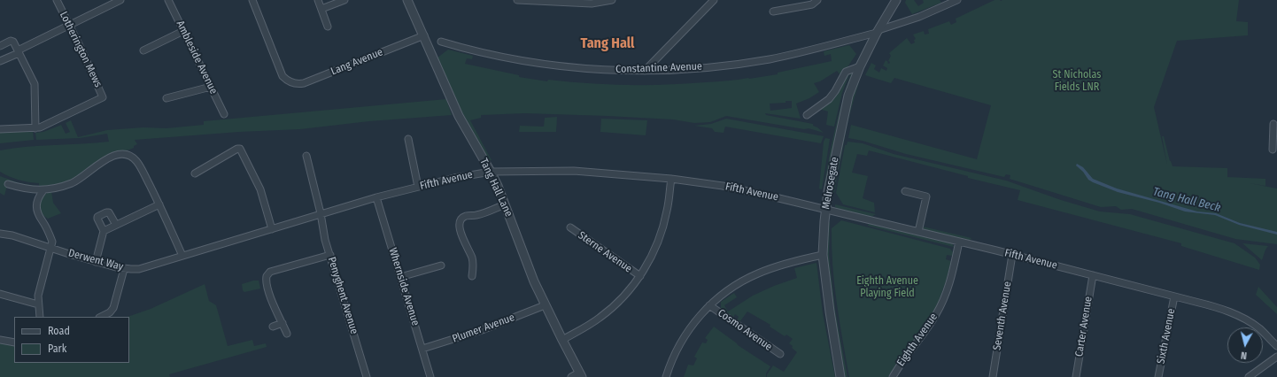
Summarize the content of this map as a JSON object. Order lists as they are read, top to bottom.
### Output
{
  "streets": {
    "street": [
      "Lotherington Mews",
      "Ambleside Avenue",
      "Lang Avenue",
      "Constantine Avenue",
      "Fifth Avenue",
      "Melrosegate",
      "Tang Hall Lane",
      "Sterne Avenue",
      "Derwent Way",
      "Whernside Avenue",
      "Penyghent Avenue",
      "Seventh Avenue",
      "Carter Avenue",
      "Plumer Avenue",
      "Cosmo Avenue",
      "Sixth Avenue",
      "Eighth Avenue"
    ]
  },
  "crossings": [
    ["Lang Avenue", "Tang Hall Lane"],
    ["Constantine Avenue", "Melrosegate"],
    ["Fifth Avenue", "Melrosegate"],
    ["Fifth Avenue", "Tang Hall Lane"],
    ["Fifth Avenue", "Derwent Way"],
    ["Fifth Avenue", "Whernside Avenue"],
    ["Fifth Avenue", "Penyghent Avenue"],
    ["Fifth Avenue", "Seventh Avenue"],
    ["Fifth Avenue", "Carter Avenue"],
    ["Fifth Avenue", "Sixth Avenue"],
    ["Fifth Avenue", "Eighth Avenue"],
    ["Tang Hall Lane", "Plumer Avenue"],
    ["Whernside Avenue", "Plumer Avenue"]
  ],
  "districts": ["Tang Hall"],
  "water": ["Tang Hall Beck"],
  "parks": ["St Nicholas Fields LNR", "Eighth Avenue Playing Field"],
  "legend": ["Road", "Park"],
  "north": "bottom"
}
